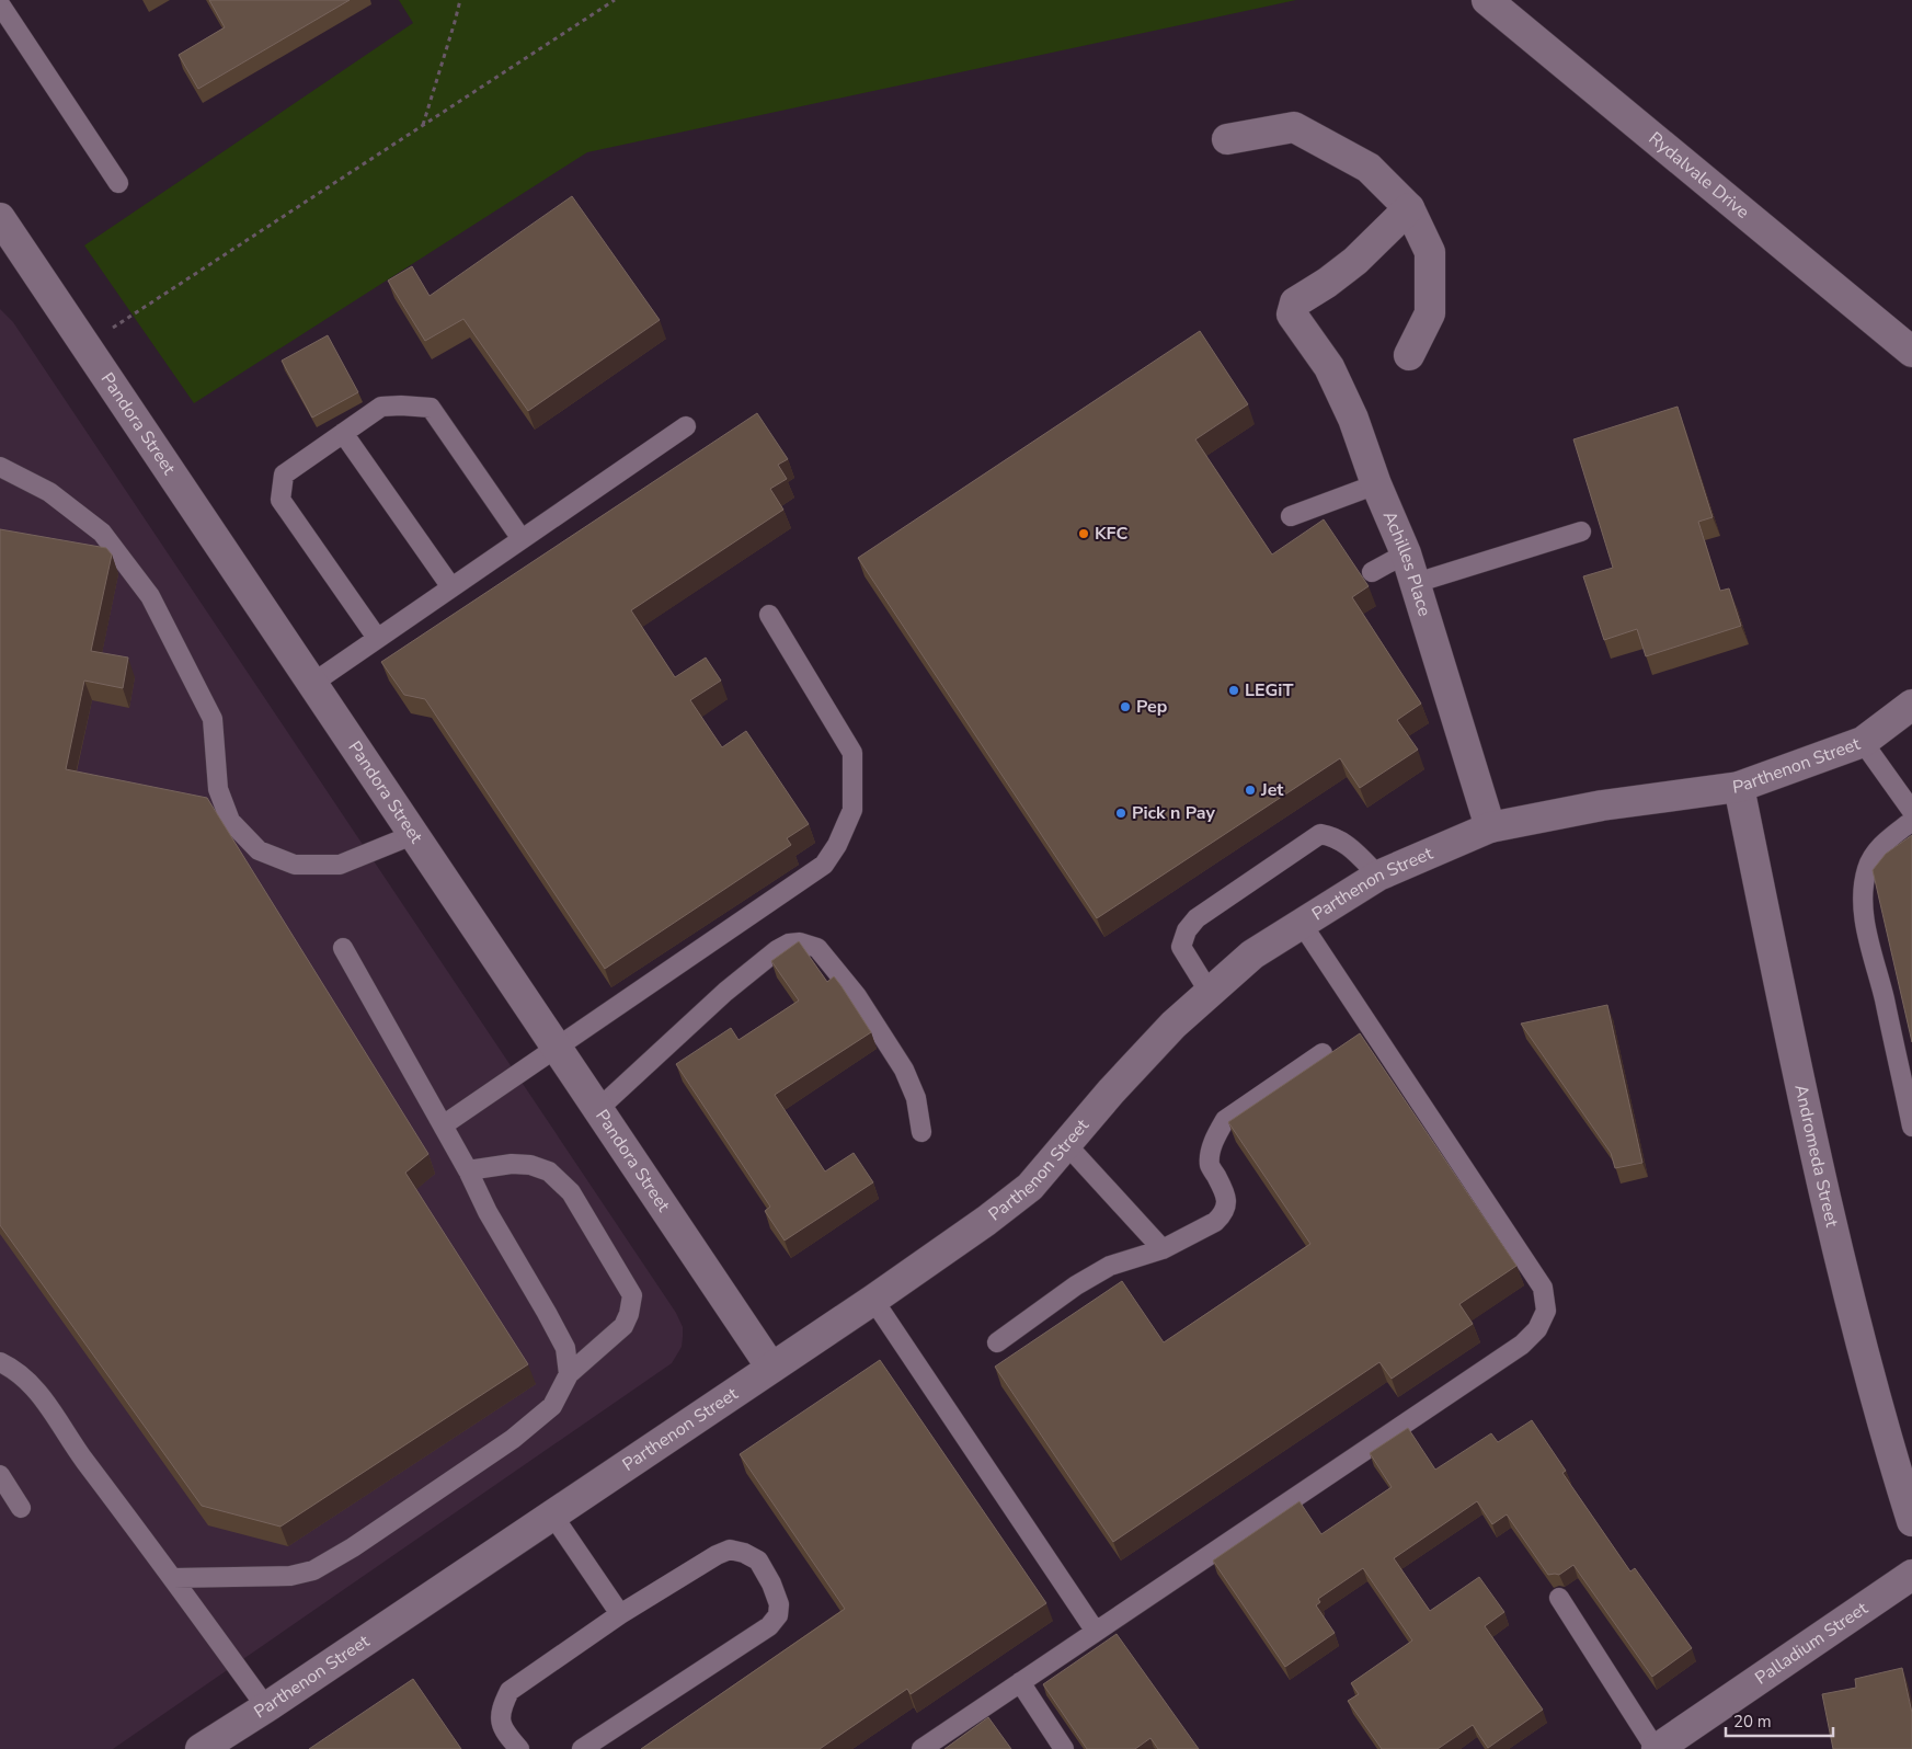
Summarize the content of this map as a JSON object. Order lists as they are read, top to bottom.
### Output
{
  "streets": {
    "street": [
      "Rydalvale Drive",
      "Pandora Street",
      "Achilles Place",
      "Parthenon Street",
      "Andromeda Street",
      "Palladium Street"
    ]
  },
  "crossings": [
    ["Pandora Street", "Parthenon Street"],
    ["Achilles Place", "Parthenon Street"],
    ["Parthenon Street", "Andromeda Street"]
  ],
  "places": [
    "KFC",
    "LEGiT",
    "Pep",
    "Jet",
    "Pick n Pay"
  ],
  "scale_bar": "20 m"
}
